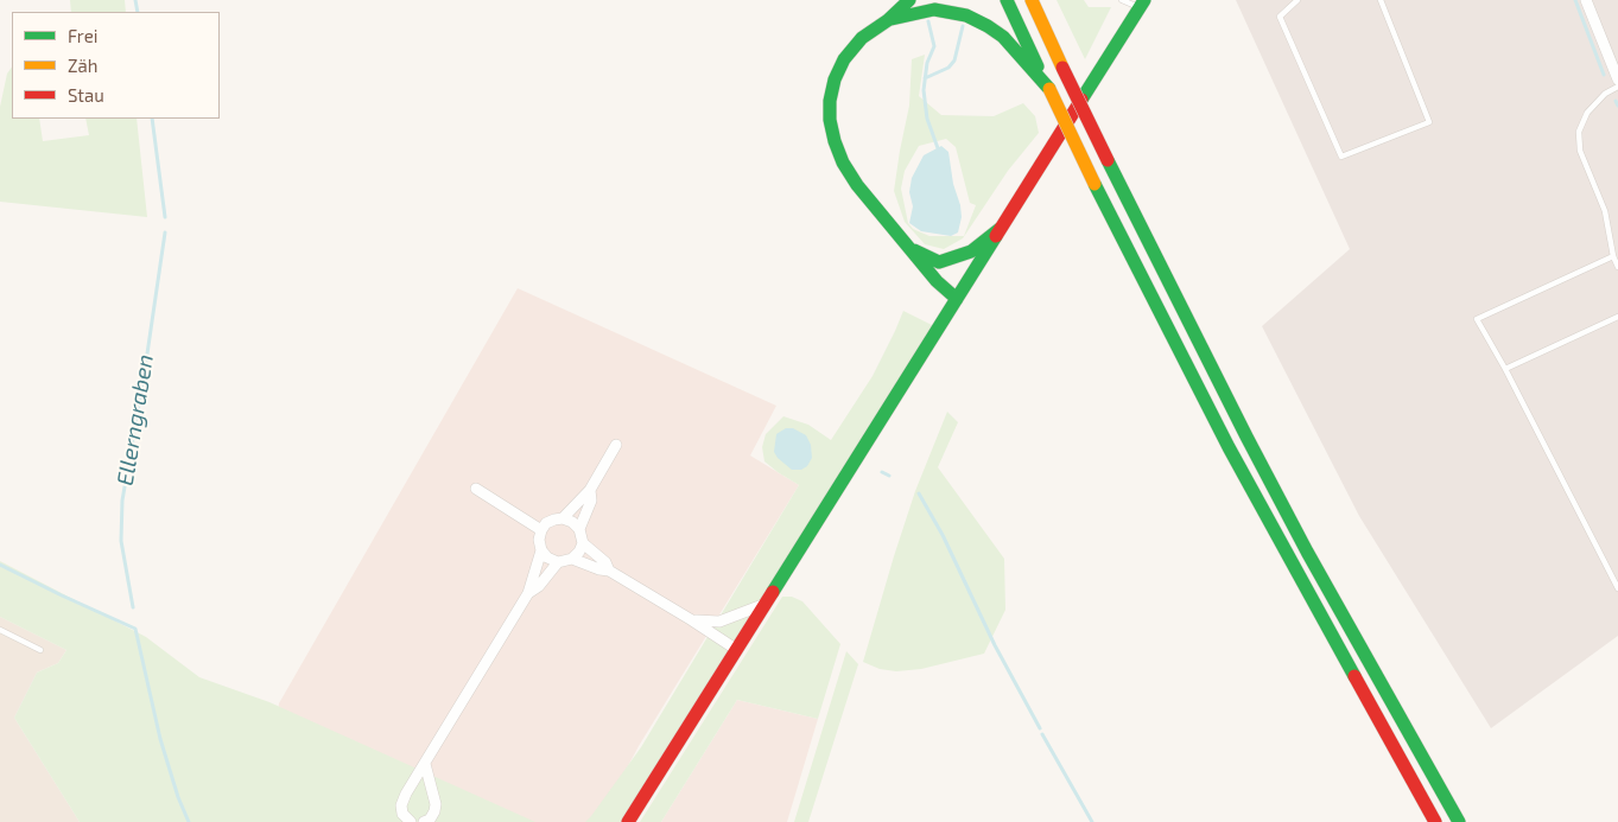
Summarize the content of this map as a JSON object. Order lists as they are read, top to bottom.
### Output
{
  "water": ["Ellerngraben"],
  "legend": ["Frei", "Zäh", "Stau"]
}
